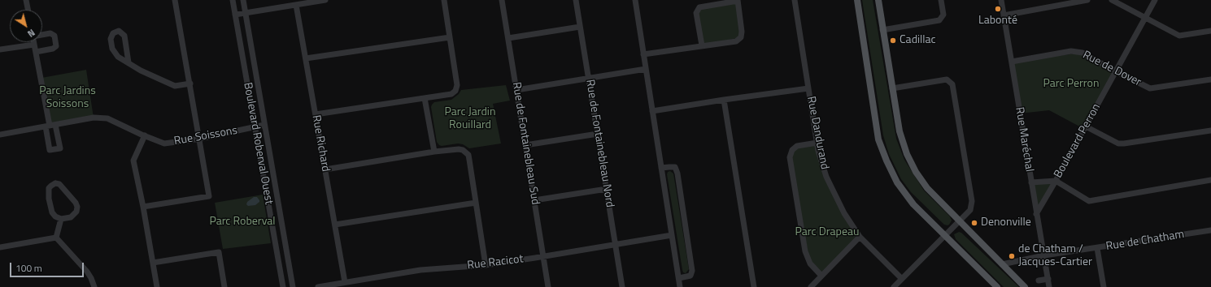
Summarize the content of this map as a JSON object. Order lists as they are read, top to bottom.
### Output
{
  "streets": {
    "street": [
      "Rue de Dover",
      "Rue Dandurand",
      "Rue Soissons",
      "Rue Maréchal",
      "Boulevard Perron",
      "Boulevard Roberval Ouest",
      "Rue Richard",
      "Rue de Fontainebleau Sud",
      "Rue de Fontainebleau Nord",
      "Rue de Chatham",
      "Rue Racicot"
    ]
  },
  "crossings": [
    ["Rue de Dover", "Rue Maréchal"],
    ["Rue de Dover", "Boulevard Perron"],
    ["Rue Soissons", "Boulevard Roberval Ouest"],
    ["Rue Maréchal", "Boulevard Perron"],
    ["Rue Maréchal", "Rue de Chatham"],
    ["Rue Richard", "Rue Racicot"],
    ["Rue de Fontainebleau Sud", "Rue Racicot"],
    ["Rue de Fontainebleau Nord", "Rue Racicot"]
  ],
  "parks": [
    "Parc Perron",
    "Parc Jardins Soissons",
    "Parc Jardin Rouillard",
    "Parc Roberval",
    "Parc Drapeau"
  ],
  "places": [
    "Labonté",
    "Cadillac",
    "Denonville",
    "de Chatham / Jacques-Cartier"
  ],
  "scale_bar": "100 m",
  "north": "bottom right"
}
